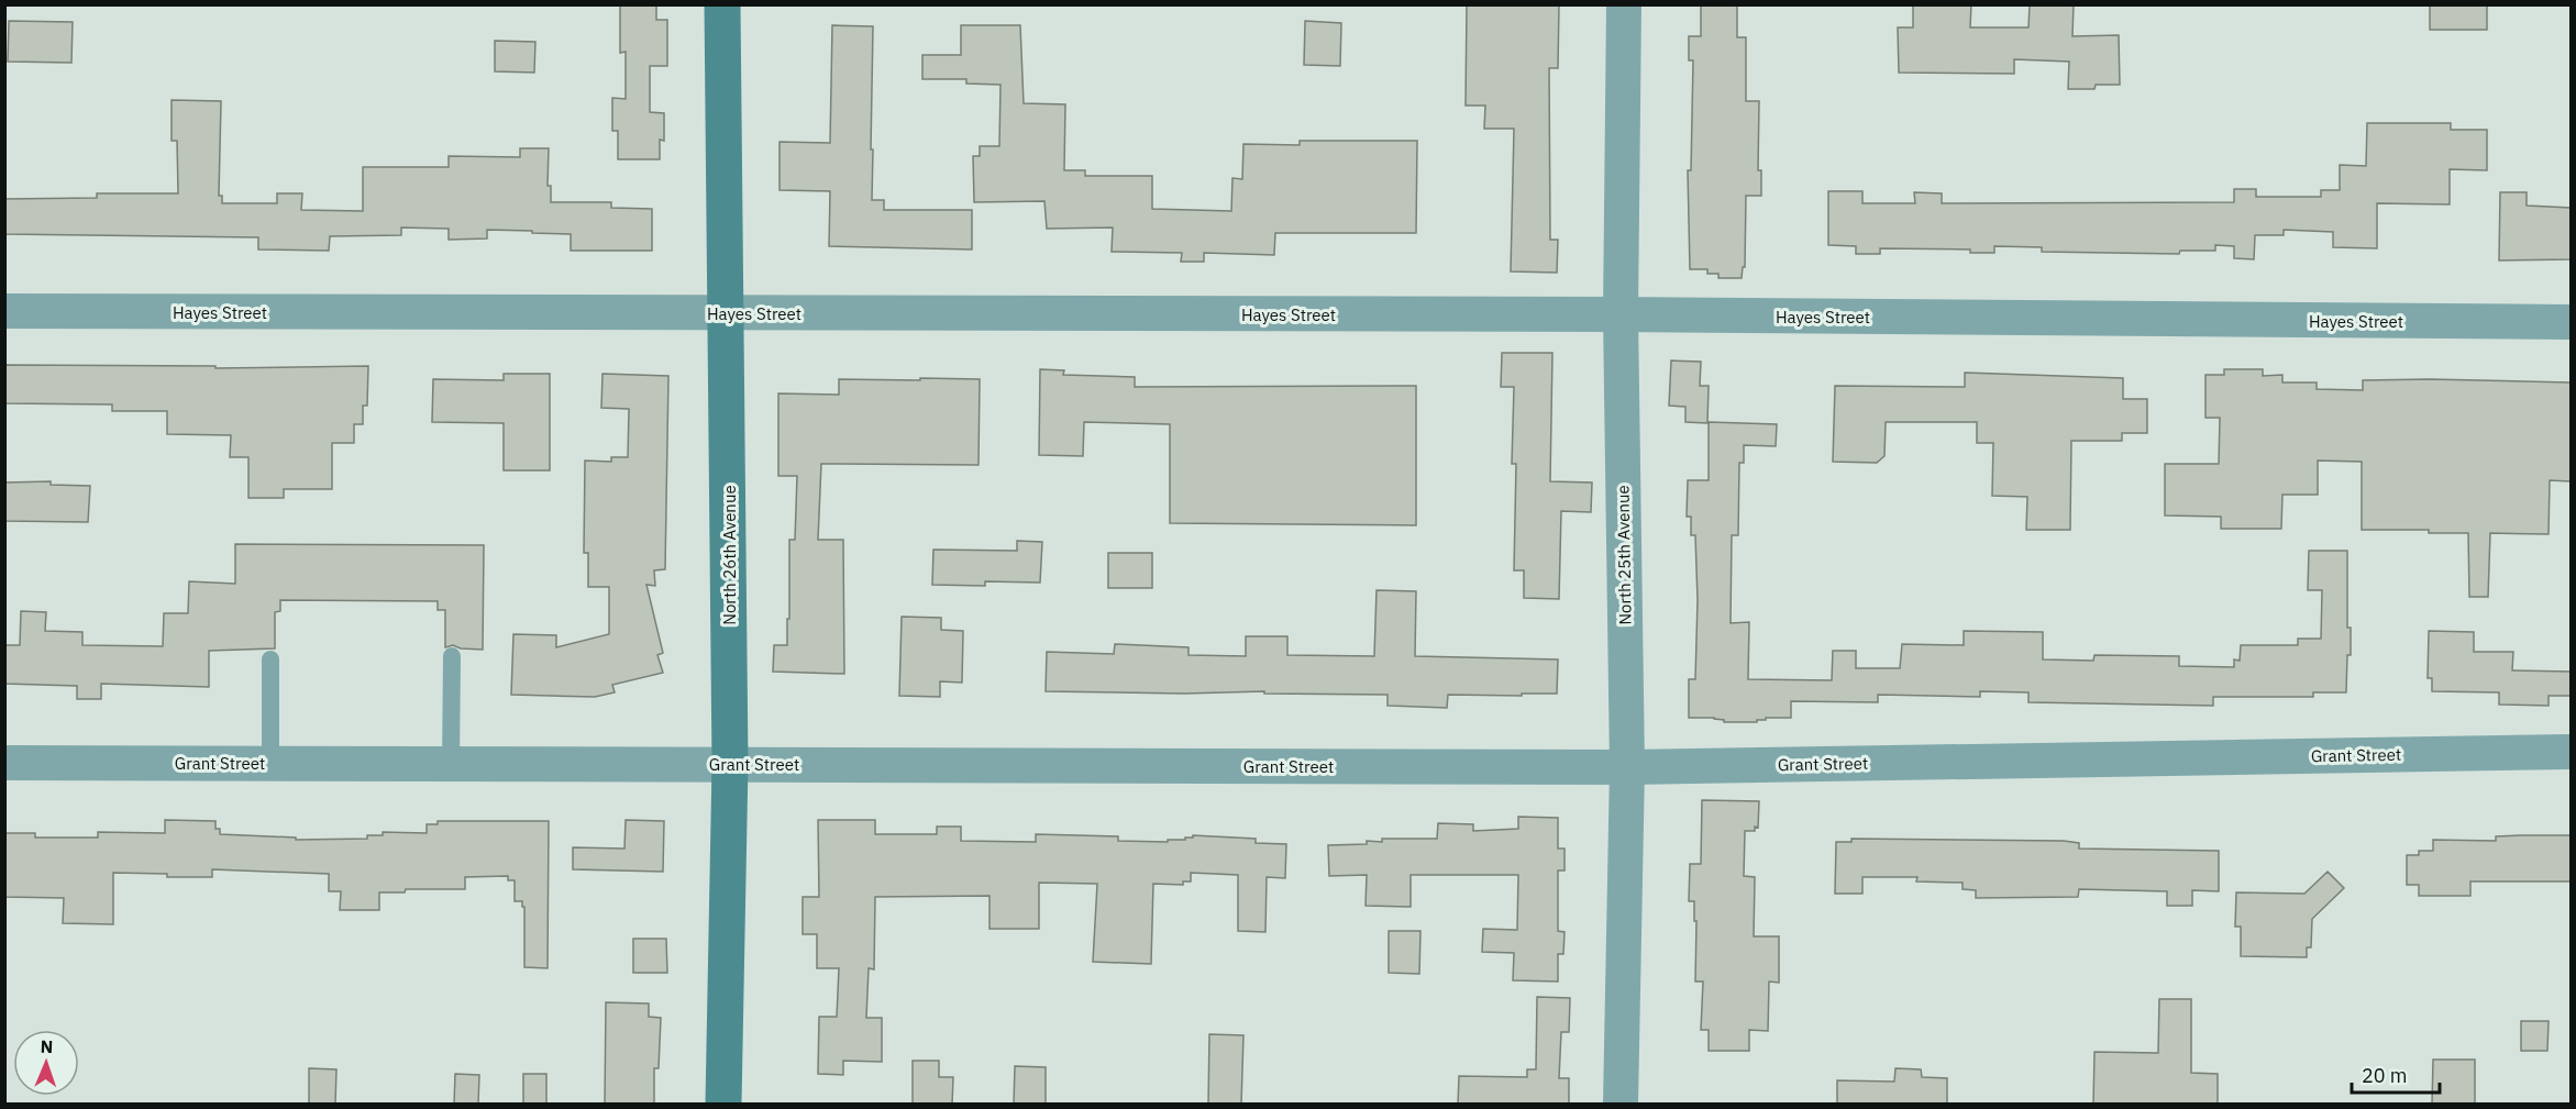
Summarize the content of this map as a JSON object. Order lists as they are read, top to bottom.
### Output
{
  "streets": {
    "street": [
      "Hayes Street",
      "North 26th Avenue",
      "North 25th Avenue",
      "Grant Street"
    ]
  },
  "crossings": [
    ["Hayes Street", "North 26th Avenue"],
    ["Hayes Street", "North 25th Avenue"],
    ["North 26th Avenue", "Grant Street"],
    ["North 25th Avenue", "Grant Street"]
  ],
  "scale_bar": "20 m",
  "north": "top"
}
